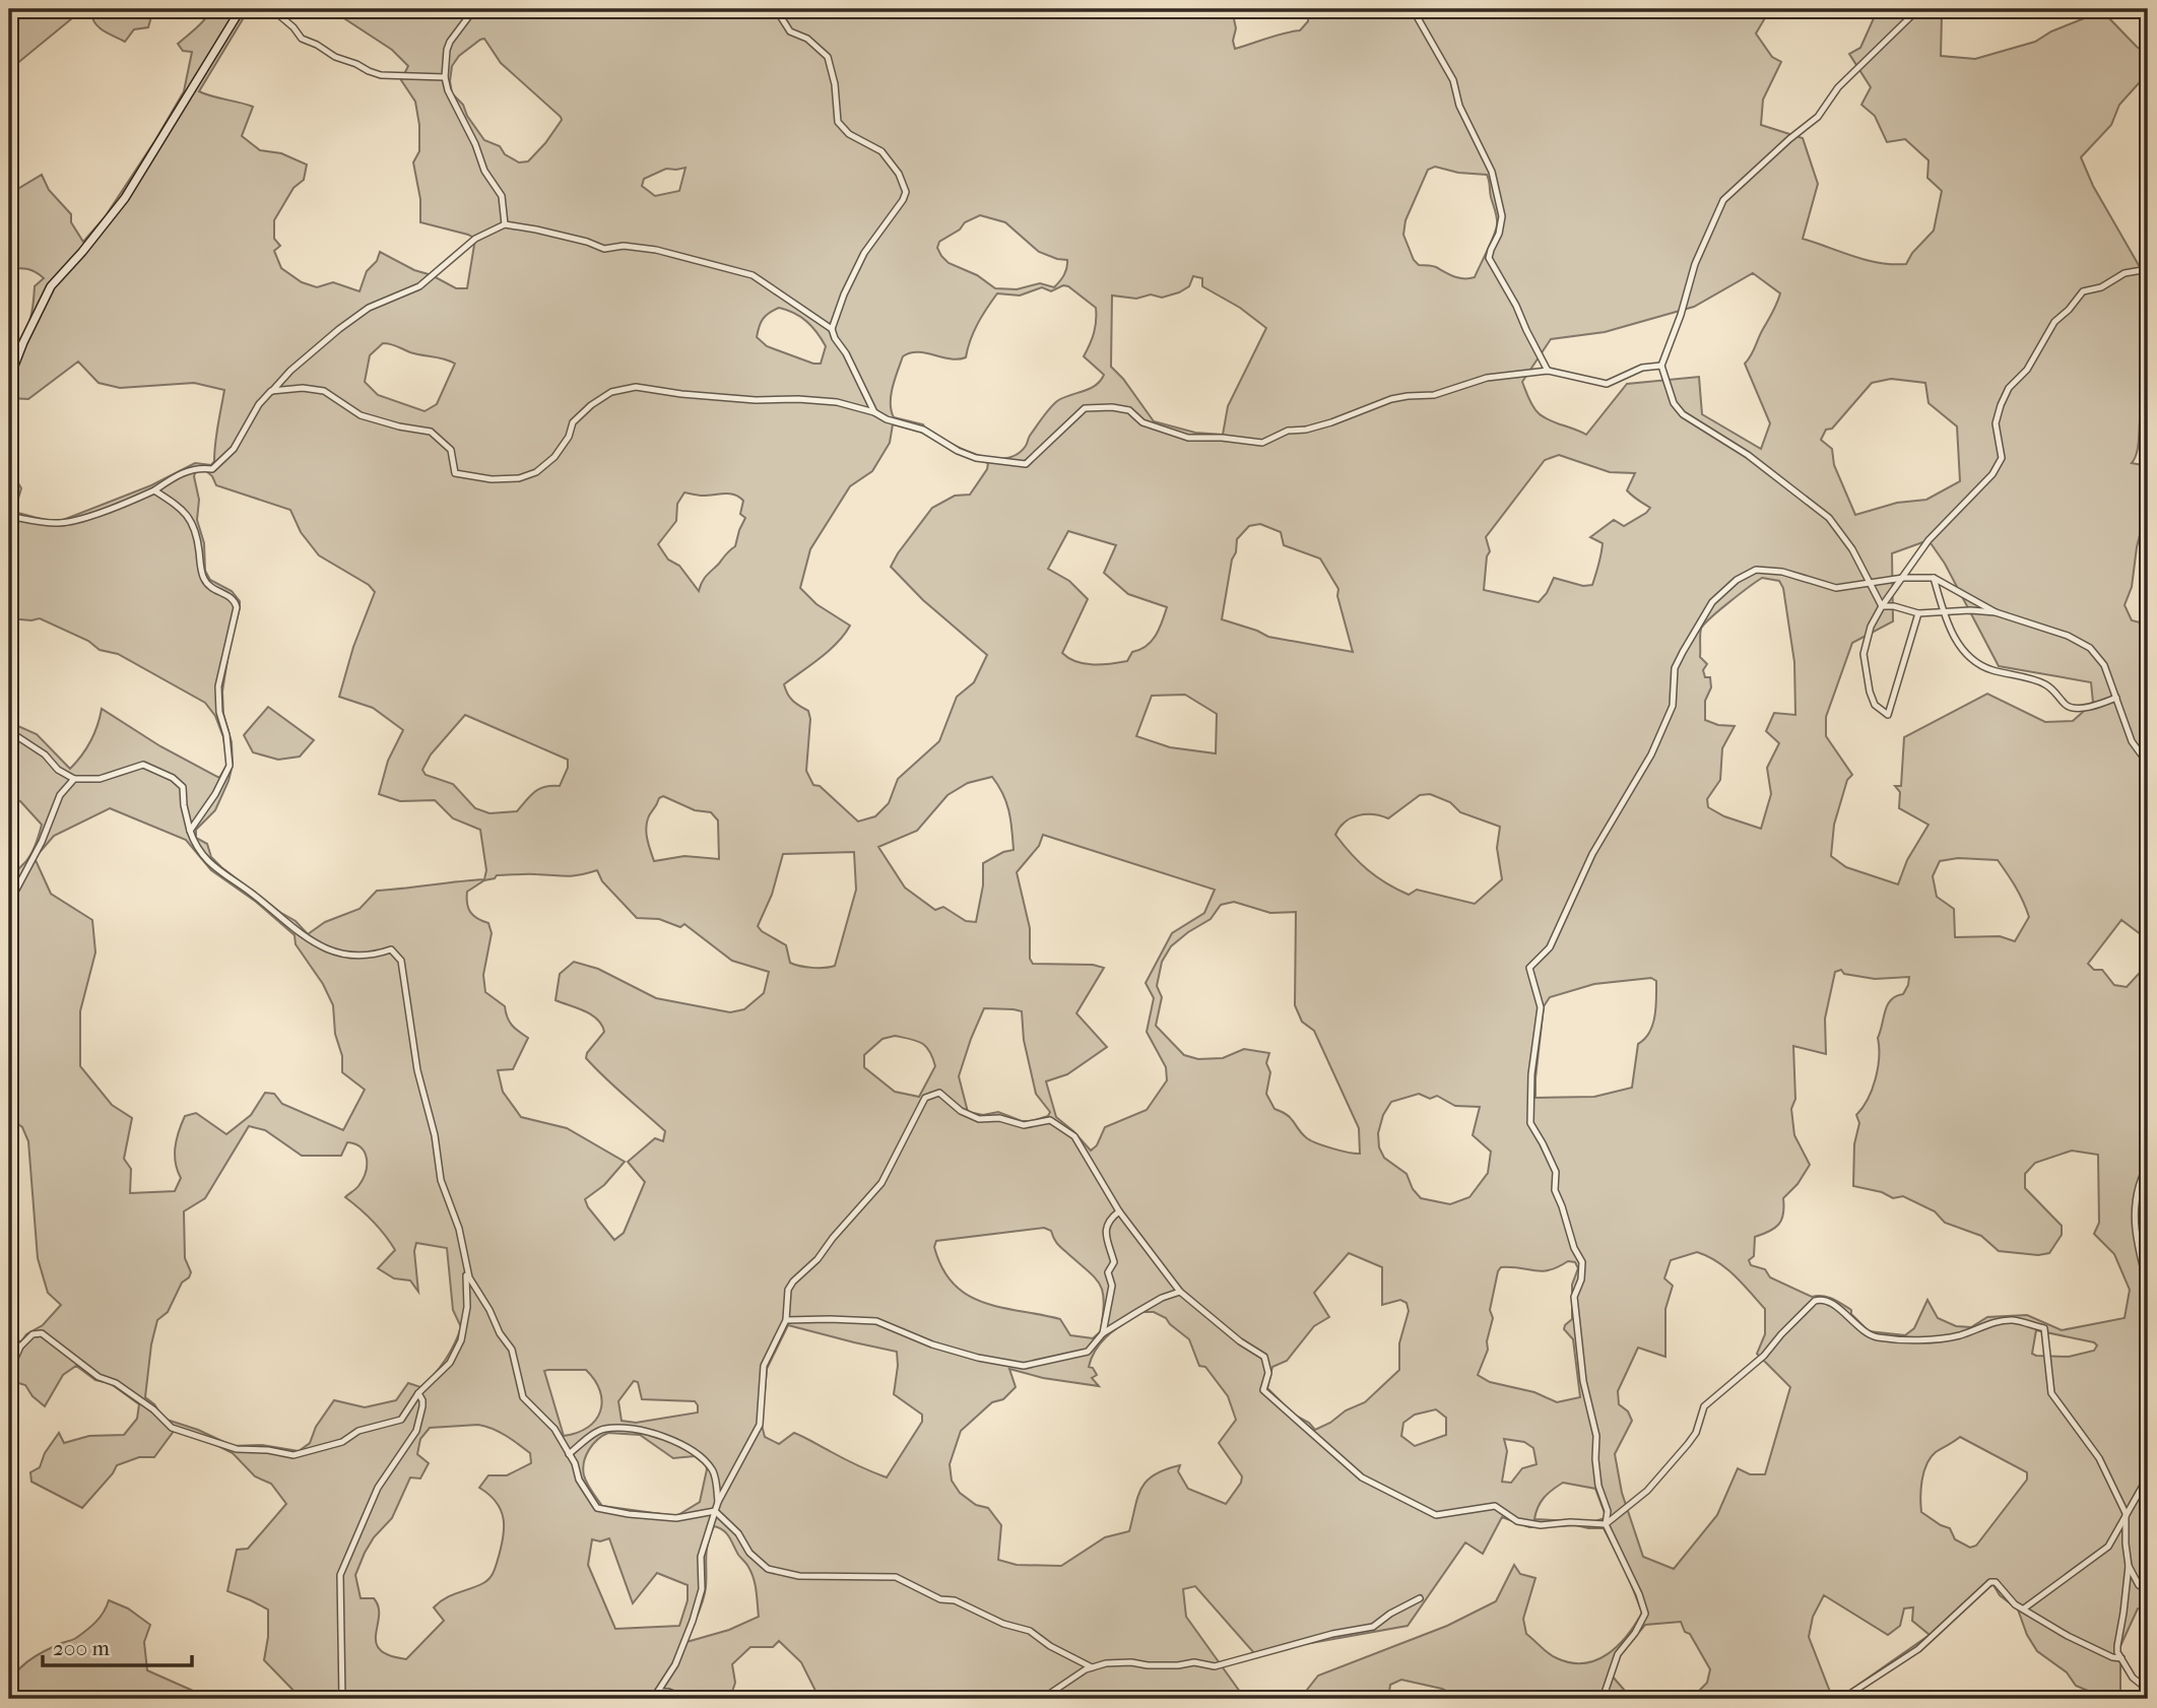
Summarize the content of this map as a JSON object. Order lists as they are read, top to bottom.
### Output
{
  "scale_bar": "200 m"
}
